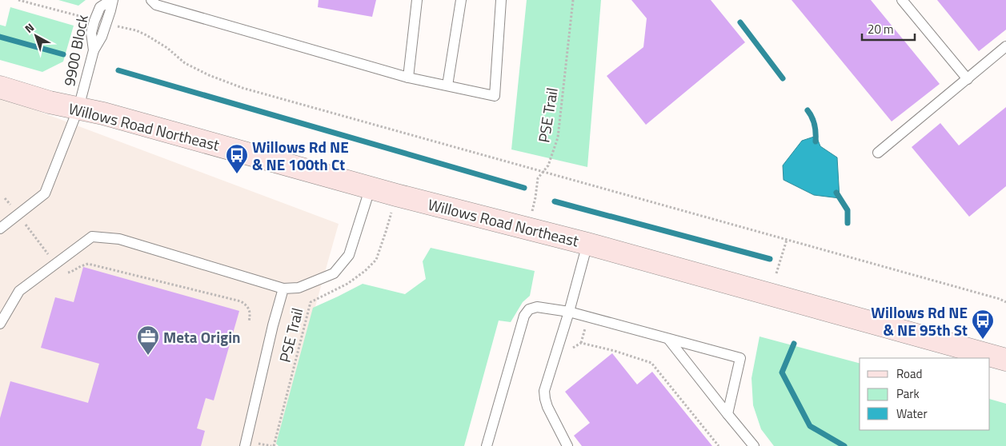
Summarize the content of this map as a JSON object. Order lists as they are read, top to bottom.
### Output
{
  "streets": {
    "main road": ["Willows Road Northeast"],
    "lane": ["9900 Block"],
    "path": ["PSE Trail"]
  },
  "crossings": [
    ["9900 Block", "Willows Road Northeast"],
    ["PSE Trail", "Willows Road Northeast"]
  ],
  "places": {
    "bus stop": ["Willows Rd NE & NE 100th Ct", "Willows Rd NE & NE 95th St"],
    "office": ["Meta Origin"]
  },
  "legend": ["Road", "Park", "Water"],
  "scale_bar": "20 m",
  "north": "top left"
}
